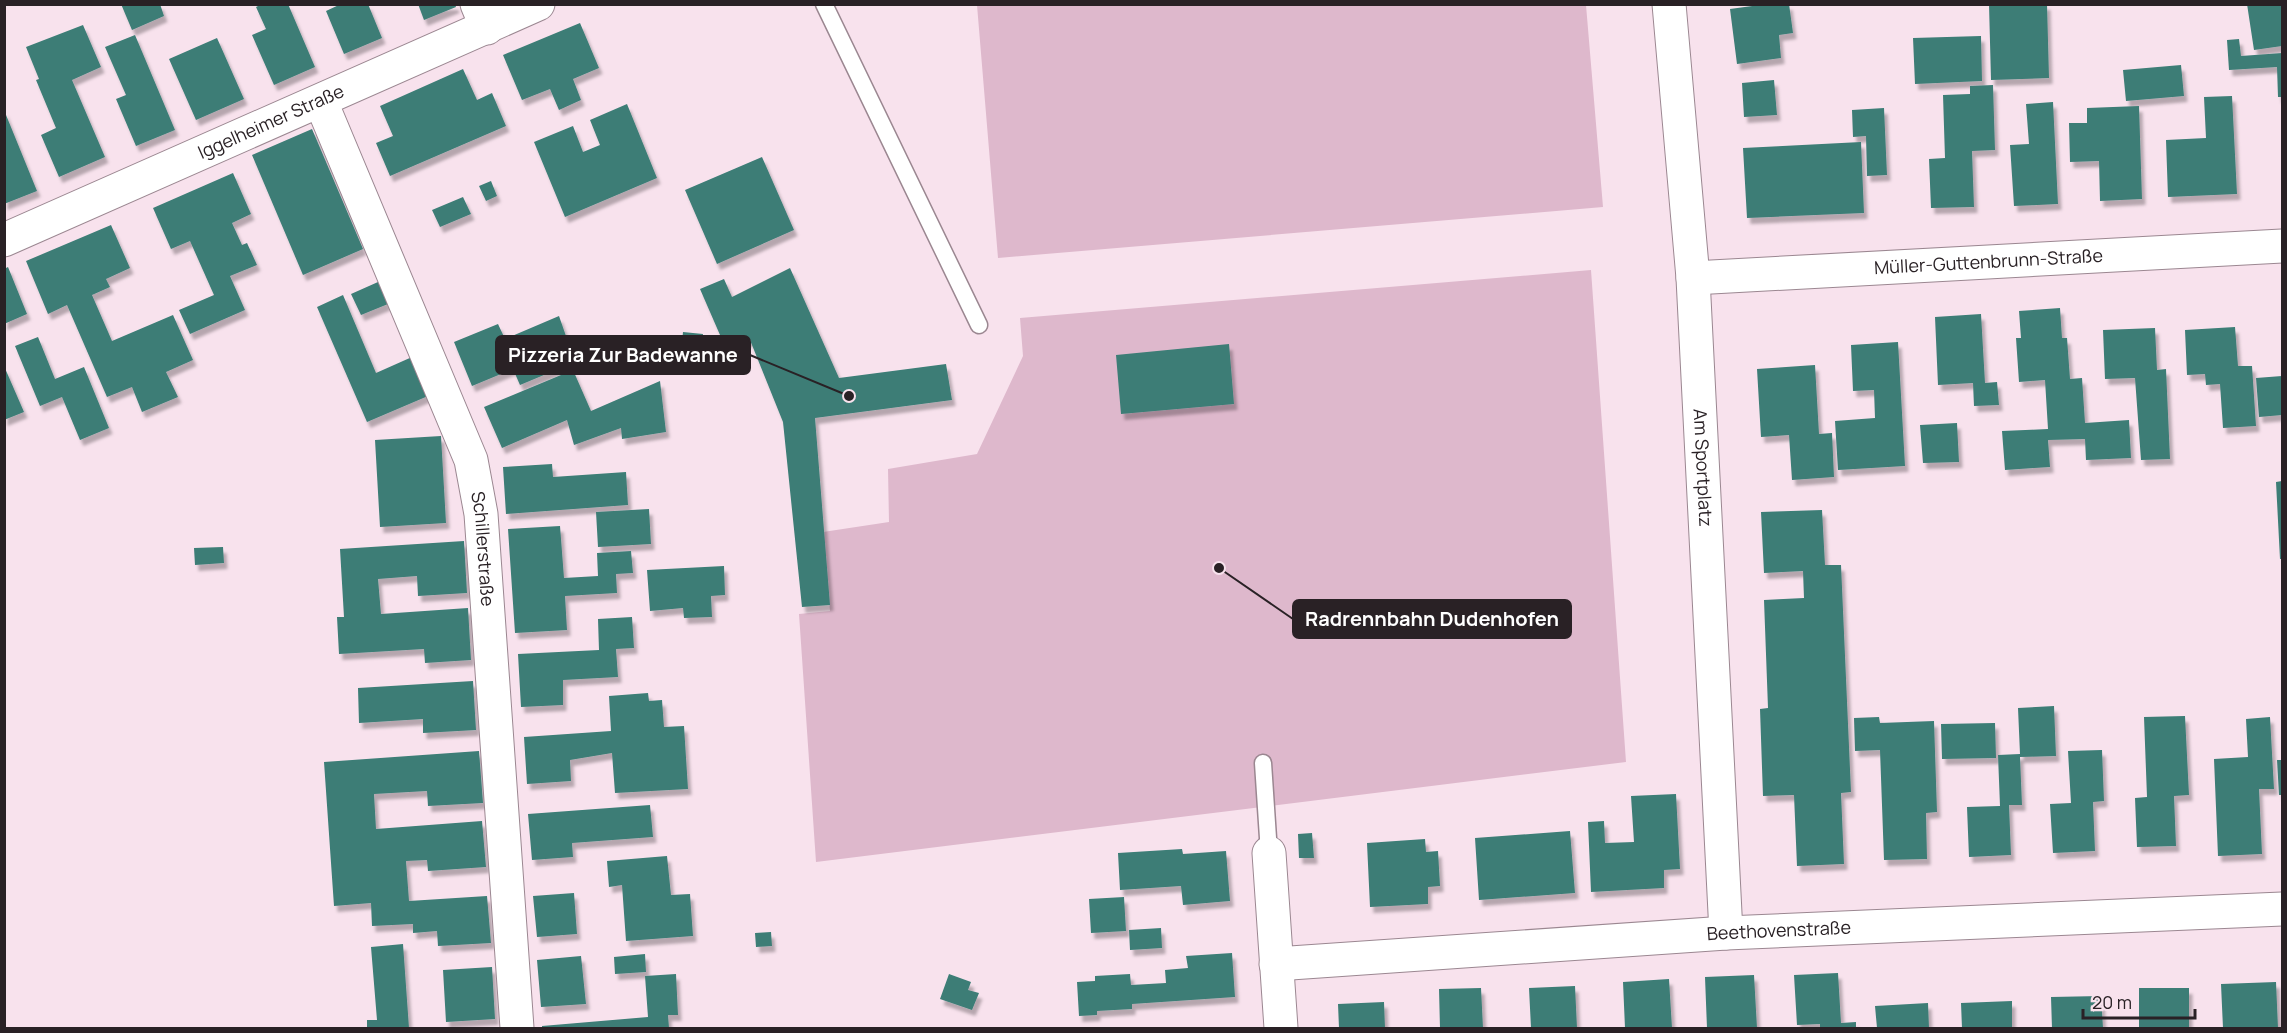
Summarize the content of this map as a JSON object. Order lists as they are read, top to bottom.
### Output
{
  "streets": {
    "street": [
      "Iggelheimer Straße",
      "Müller-Guttenbrunn-Straße",
      "Am Sportplatz",
      "Schillerstraße",
      "Beethovenstraße"
    ]
  },
  "crossings": [
    ["Iggelheimer Straße", "Schillerstraße"],
    ["Müller-Guttenbrunn-Straße", "Am Sportplatz"],
    ["Am Sportplatz", "Beethovenstraße"]
  ],
  "places": ["Pizzeria Zur Badewanne", "Radrennbahn Dudenhofen"],
  "scale_bar": "20 m"
}
